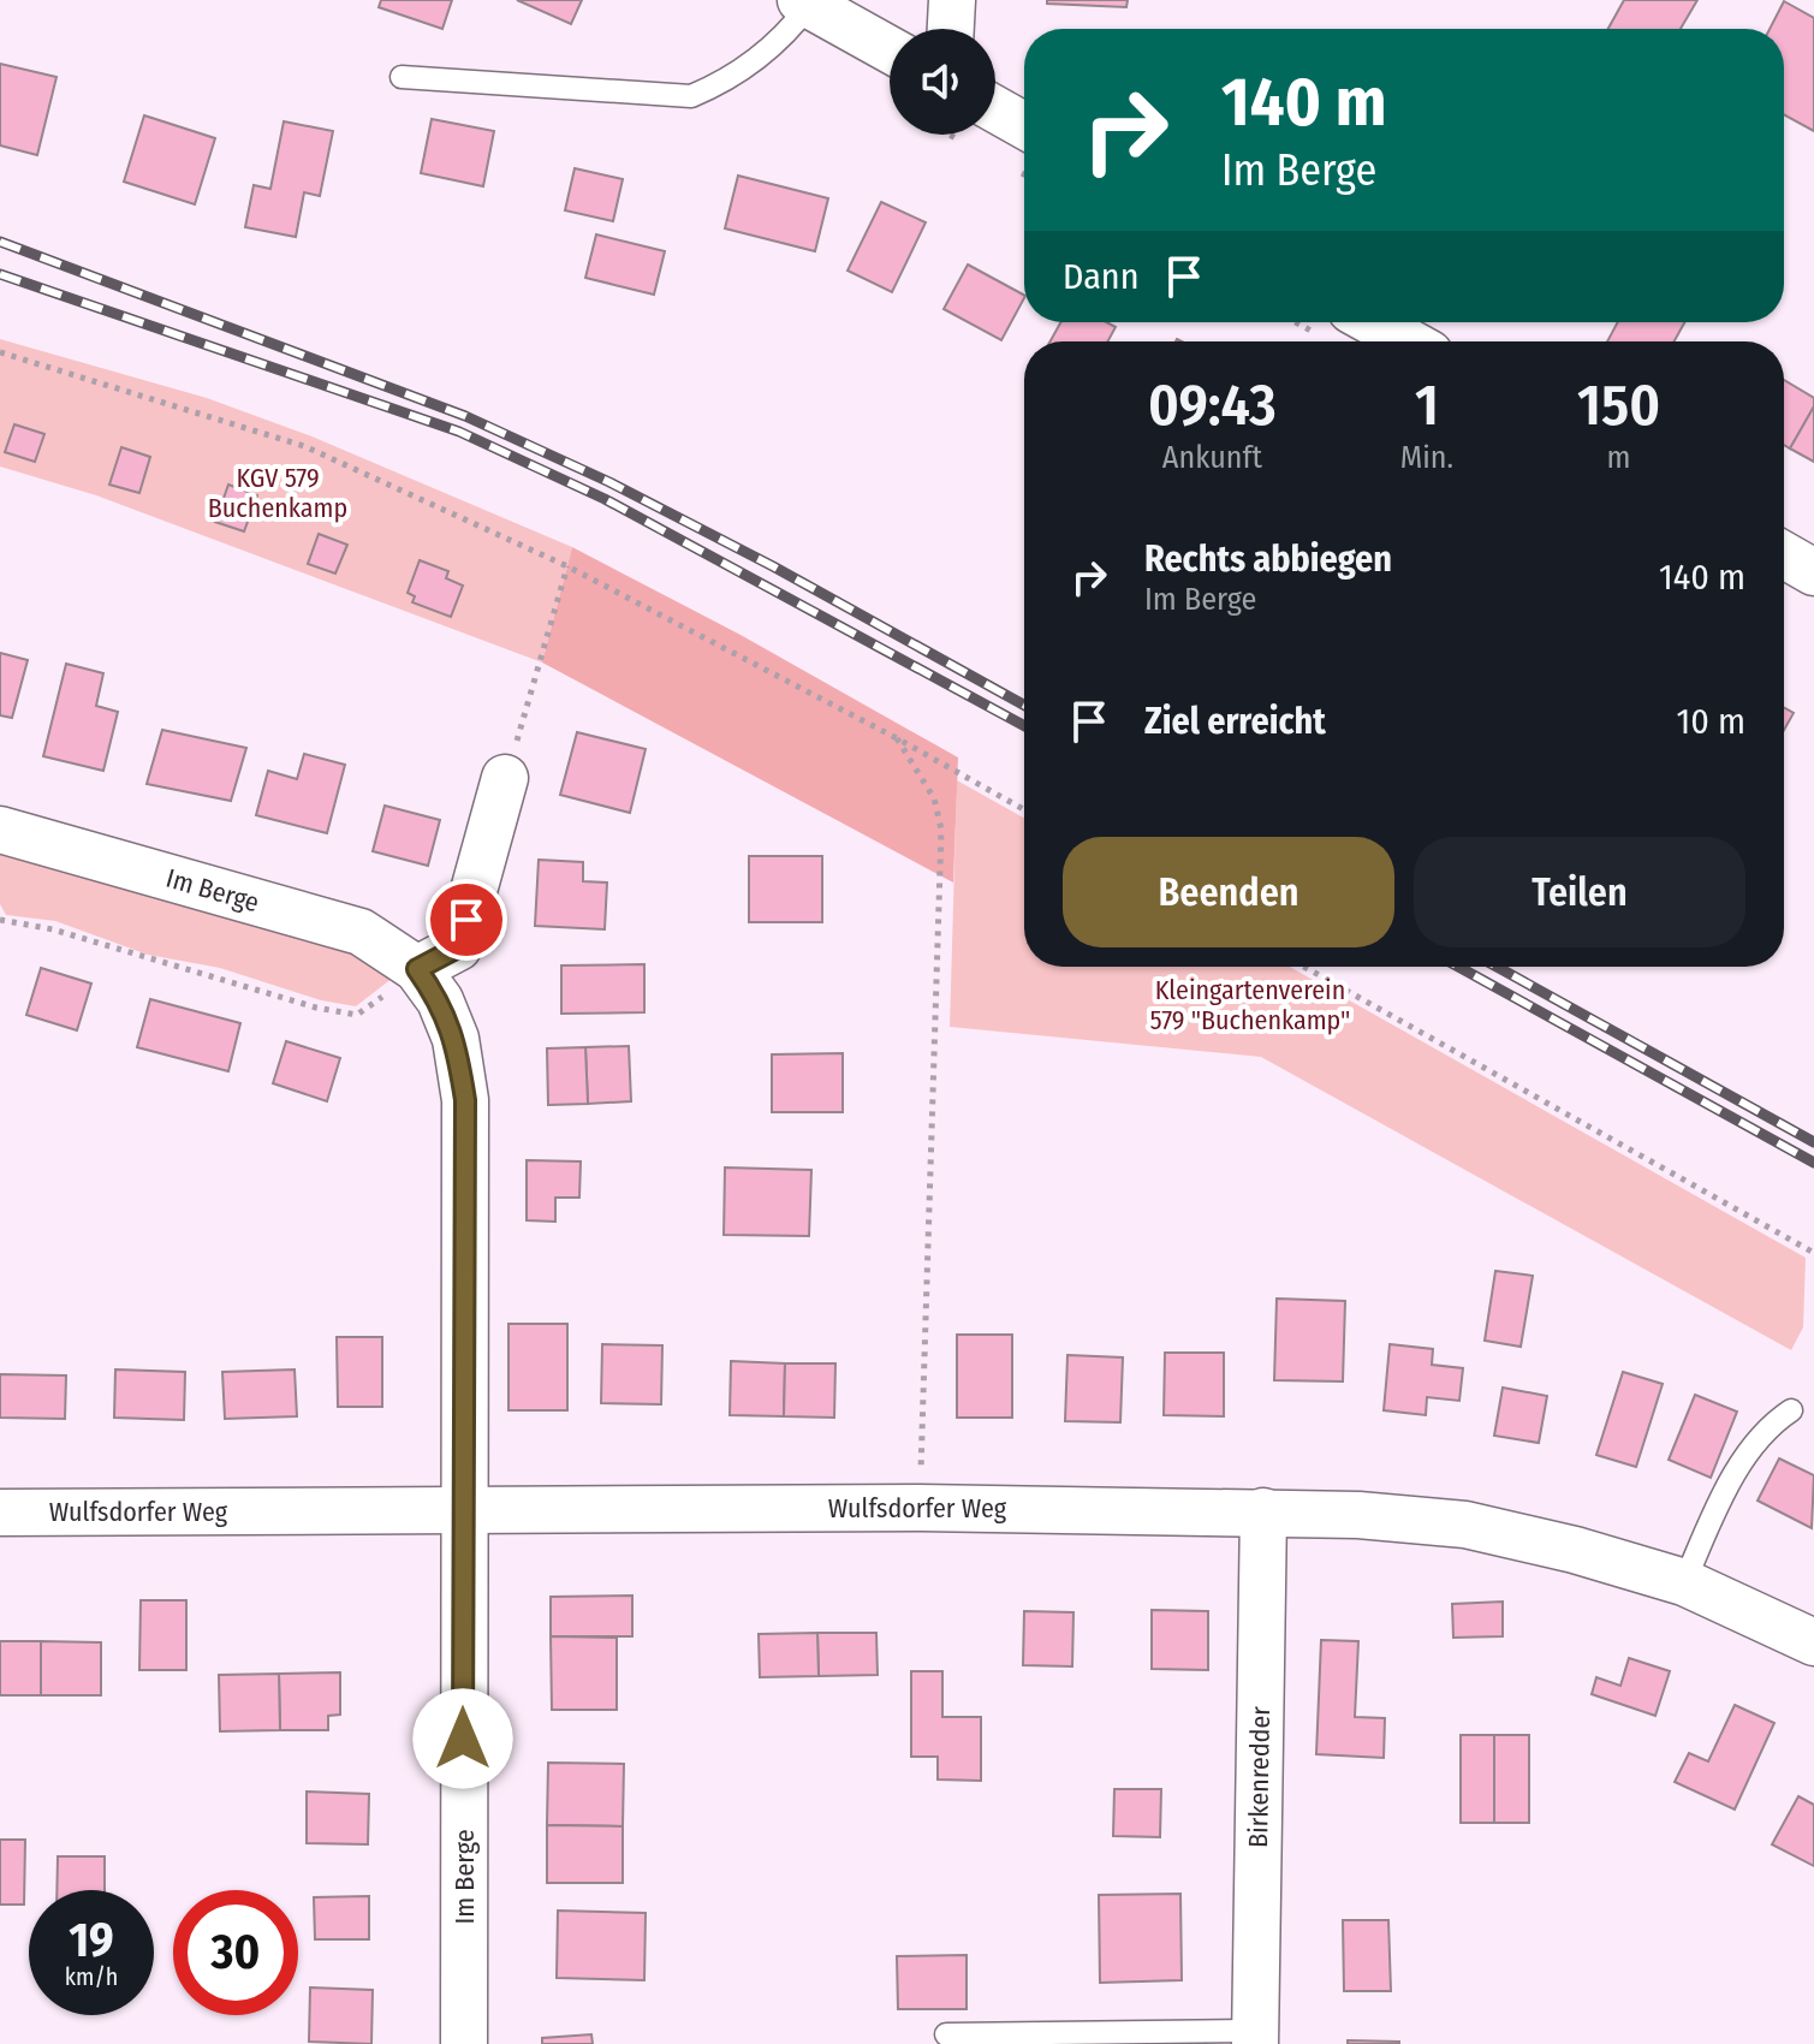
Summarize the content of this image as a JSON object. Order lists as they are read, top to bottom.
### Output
{
  "streets": {
    "street": ["Im Berge", "Wulfsdorfer Weg", "Birkenredder"]
  },
  "crossings": [
    ["Im Berge", "Wulfsdorfer Weg"],
    ["Wulfsdorfer Weg", "Birkenredder"]
  ],
  "parks": ["KGV 579 Buchenkamp", "Kleingartenverein 579 \"Buchenkamp\""],
  "page": {
    "turn": ["140 m", "Im Berge"],
    "then": "Dann",
    "eta": [
      "09:43",
      "Ankunft",
      "1",
      "Min.",
      "150",
      "m"
    ],
    "list": [
      {
        "name": "Rechts abbiegen",
        "note": "Im Berge",
        "value": "140 m"
      },
      {
        "name": "Ziel erreicht",
        "value": "10 m"
      }
    ],
    "buttons": ["Beenden", "Teilen"],
    "speed": "19 km/h",
    "limit": "30"
  }
}
